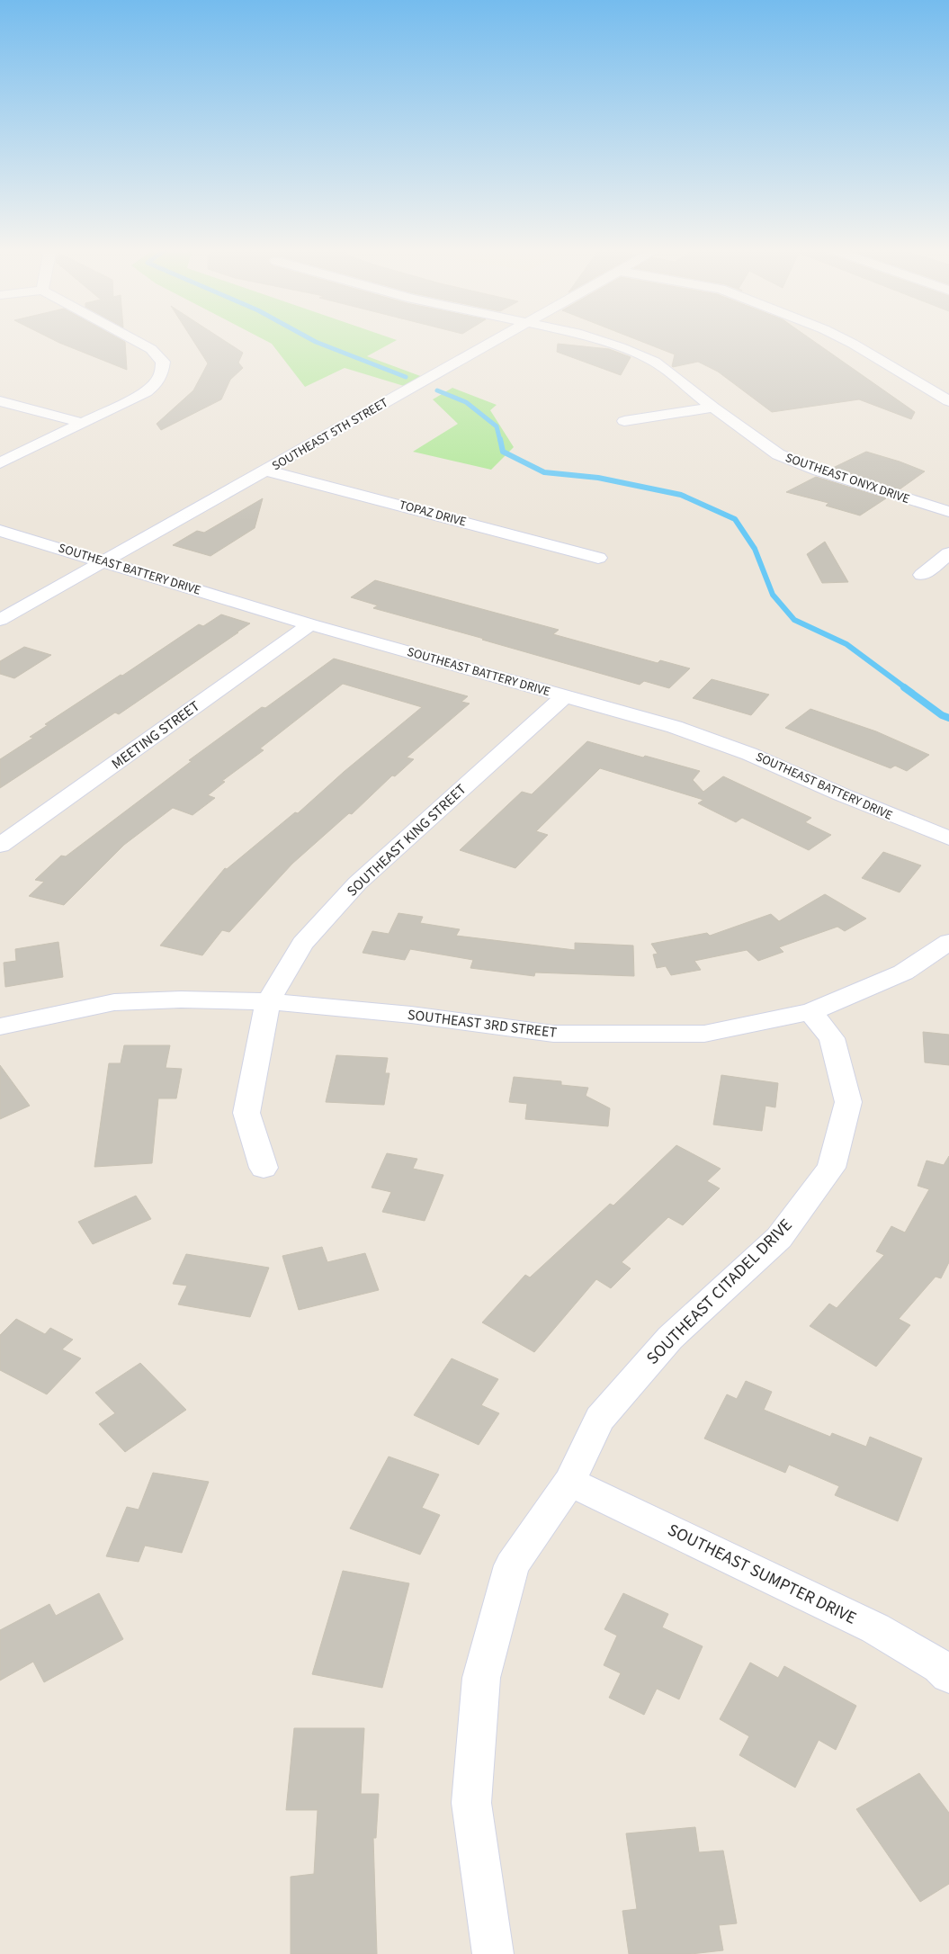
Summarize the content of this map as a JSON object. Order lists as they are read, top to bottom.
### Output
{
  "streets": {
    "street": [
      "SOUTHEAST 5TH STREET",
      "SOUTHEAST ONYX DRIVE",
      "TOPAZ DRIVE",
      "SOUTHEAST BATTERY DRIVE",
      "MEETING STREET",
      "SOUTHEAST KING STREET",
      "SOUTHEAST 3RD STREET",
      "SOUTHEAST CITADEL DRIVE",
      "SOUTHEAST SUMPTER DRIVE"
    ]
  },
  "crossings": [
    ["SOUTHEAST 5TH STREET", "TOPAZ DRIVE"],
    ["SOUTHEAST 5TH STREET", "SOUTHEAST BATTERY DRIVE"],
    ["SOUTHEAST BATTERY DRIVE", "MEETING STREET"],
    ["SOUTHEAST BATTERY DRIVE", "SOUTHEAST KING STREET"],
    ["SOUTHEAST KING STREET", "SOUTHEAST 3RD STREET"],
    ["SOUTHEAST 3RD STREET", "SOUTHEAST CITADEL DRIVE"],
    ["SOUTHEAST CITADEL DRIVE", "SOUTHEAST SUMPTER DRIVE"]
  ]
}
